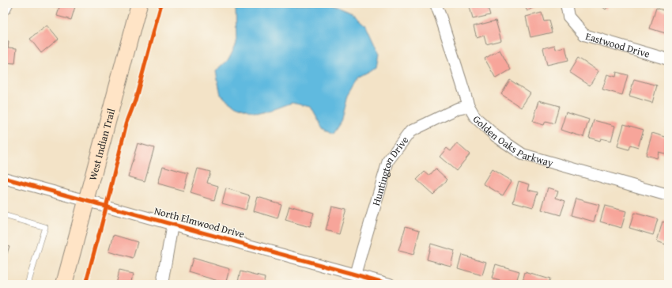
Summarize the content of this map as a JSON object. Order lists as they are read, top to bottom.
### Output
{
  "streets": {
    "main road": ["West Indian Trail"],
    "street": [
      "Eastwood Drive",
      "Golden Oaks Parkway",
      "Huntington Drive",
      "North Elmwood Drive"
    ]
  },
  "crossings": [
    ["Golden Oaks Parkway", "Huntington Drive"],
    ["West Indian Trail", "North Elmwood Drive"],
    ["Huntington Drive", "North Elmwood Drive"]
  ]
}
